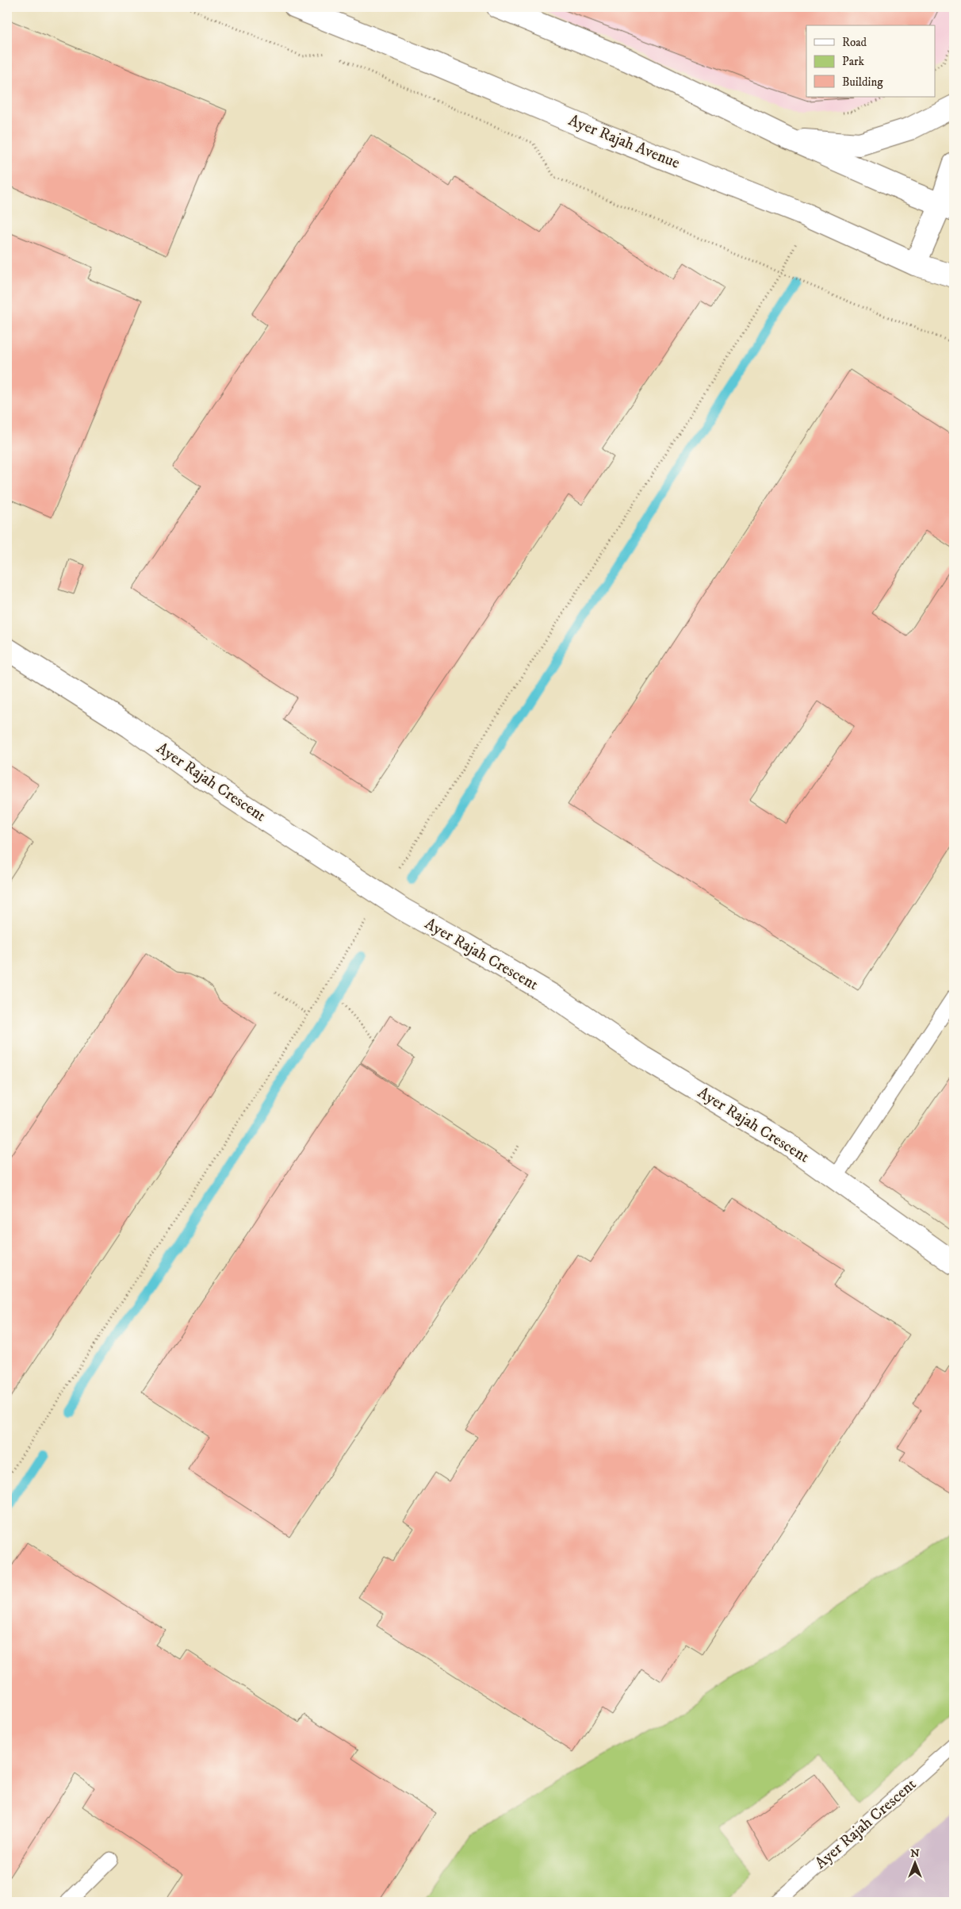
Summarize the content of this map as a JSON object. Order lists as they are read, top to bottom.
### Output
{
  "streets": {
    "street": ["Ayer Rajah Avenue", "Ayer Rajah Crescent"]
  },
  "legend": ["Road", "Park", "Building"],
  "north": "top"
}
